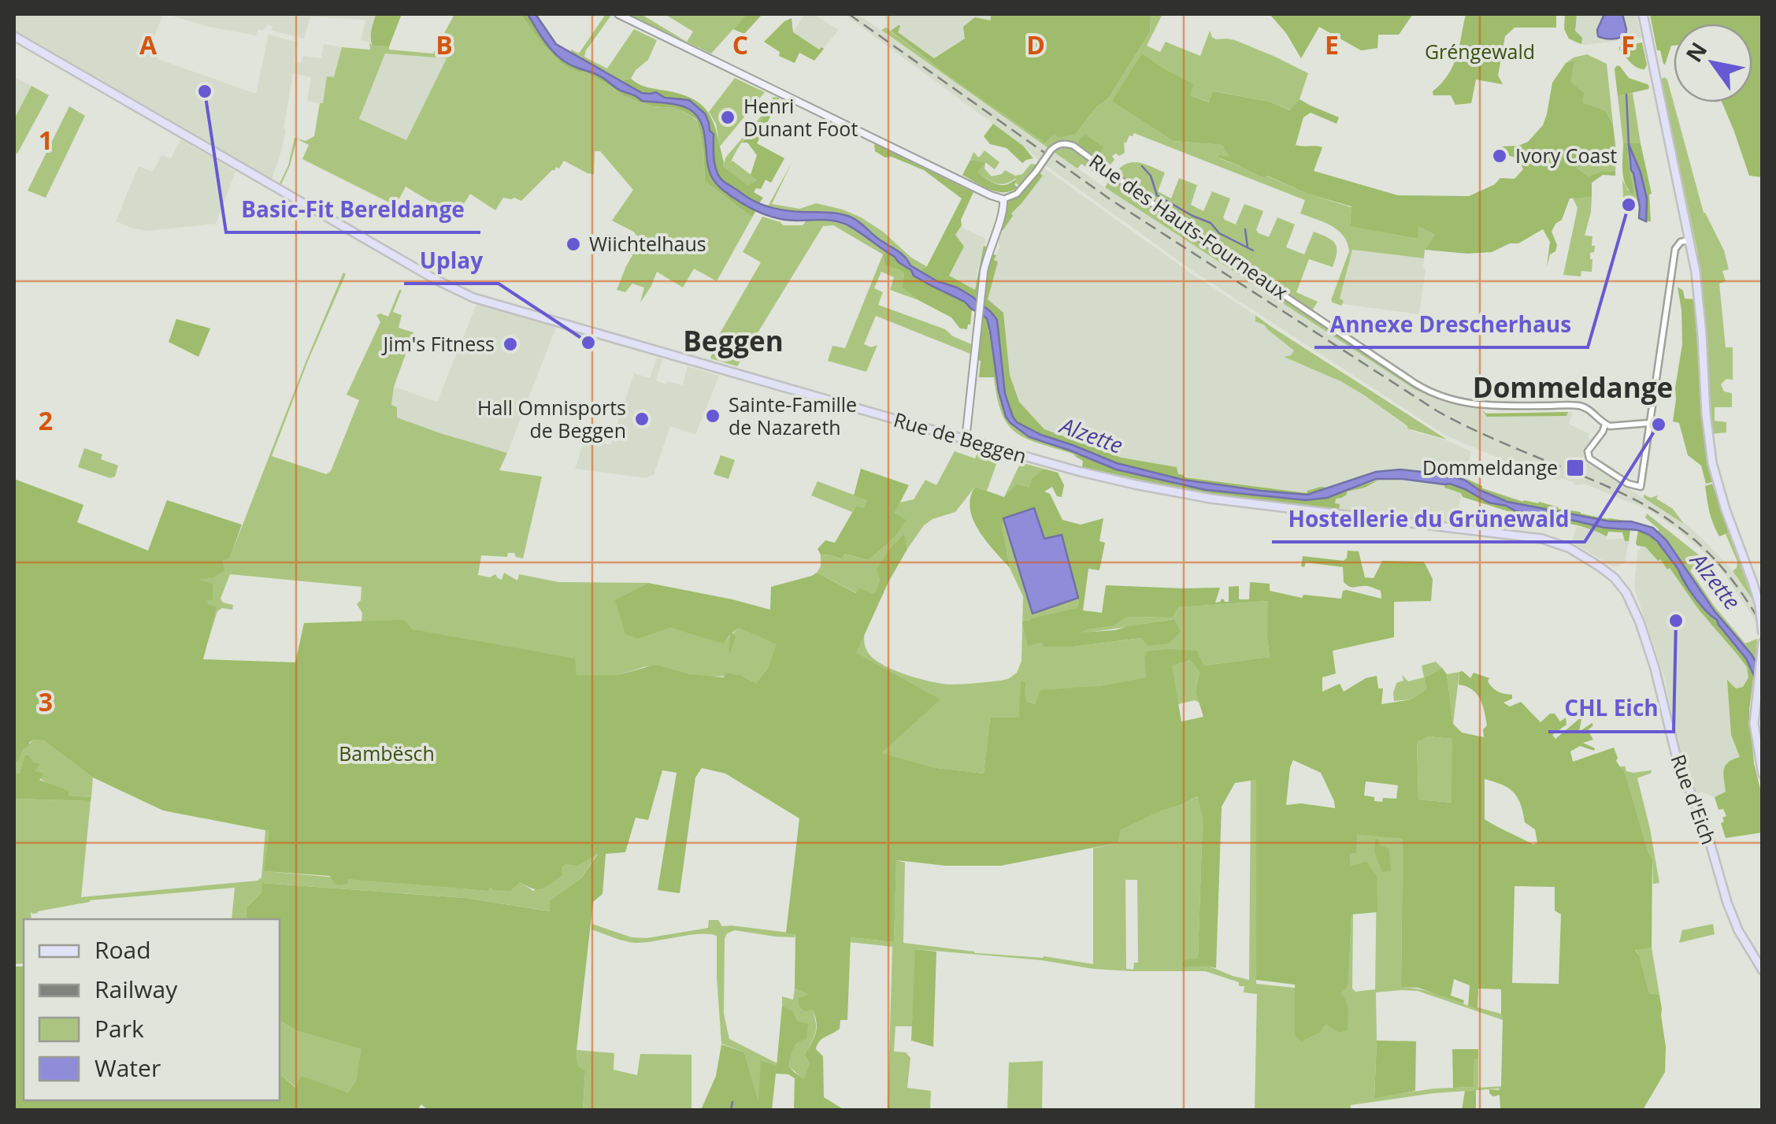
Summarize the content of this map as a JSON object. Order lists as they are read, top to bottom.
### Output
{
  "streets": {
    "main road": ["Rue de Beggen", "Rue d'Eich"],
    "street": ["Rue des Hauts-Fourneaux"]
  },
  "crossings": [
    ["Rue de Beggen", "Rue d'Eich"]
  ],
  "districts": ["Beggen", "Dommeldange"],
  "water": ["Alzette"],
  "parks": ["Gréngewald", "Bambësch"],
  "places": {
    "other": [
      "Basic-Fit Bereldange",
      "Henri Dunant Foot",
      "Ivory Coast",
      "Annexe Drescherhaus",
      "Wiichtelhaus",
      "Uplay",
      "Jim's Fitness",
      "Sainte-Famille de Nazareth",
      "Hall Omnisports de Beggen",
      "Hostellerie du Grünewald",
      "CHL Eich"
    ],
    "transit": ["Dommeldange"]
  },
  "legend": [
    "Road",
    "Railway",
    "Park",
    "Water"
  ],
  "north": "top left",
  "grid": {
    "columns": [
      "A",
      "B",
      "C",
      "D",
      "E",
      "F"
    ],
    "rows": ["1", "2", "3"]
  }
}
